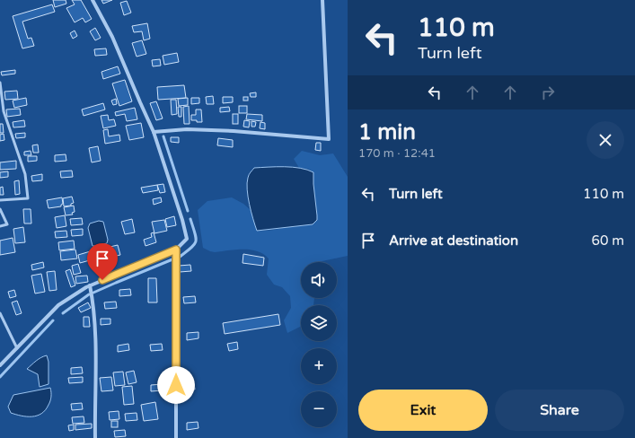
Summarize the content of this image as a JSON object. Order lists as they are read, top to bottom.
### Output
{
  "page": {
    "turn": ["110 m", "Turn left"],
    "heading": ["1 min", "170 m · 12:41"],
    "list": [
      {
        "name": "Turn left",
        "value": "110 m"
      },
      {
        "name": "Arrive at destination",
        "value": "60 m"
      }
    ],
    "map_buttons": ["+", "−"],
    "buttons": ["Exit", "Share"]
  }
}
